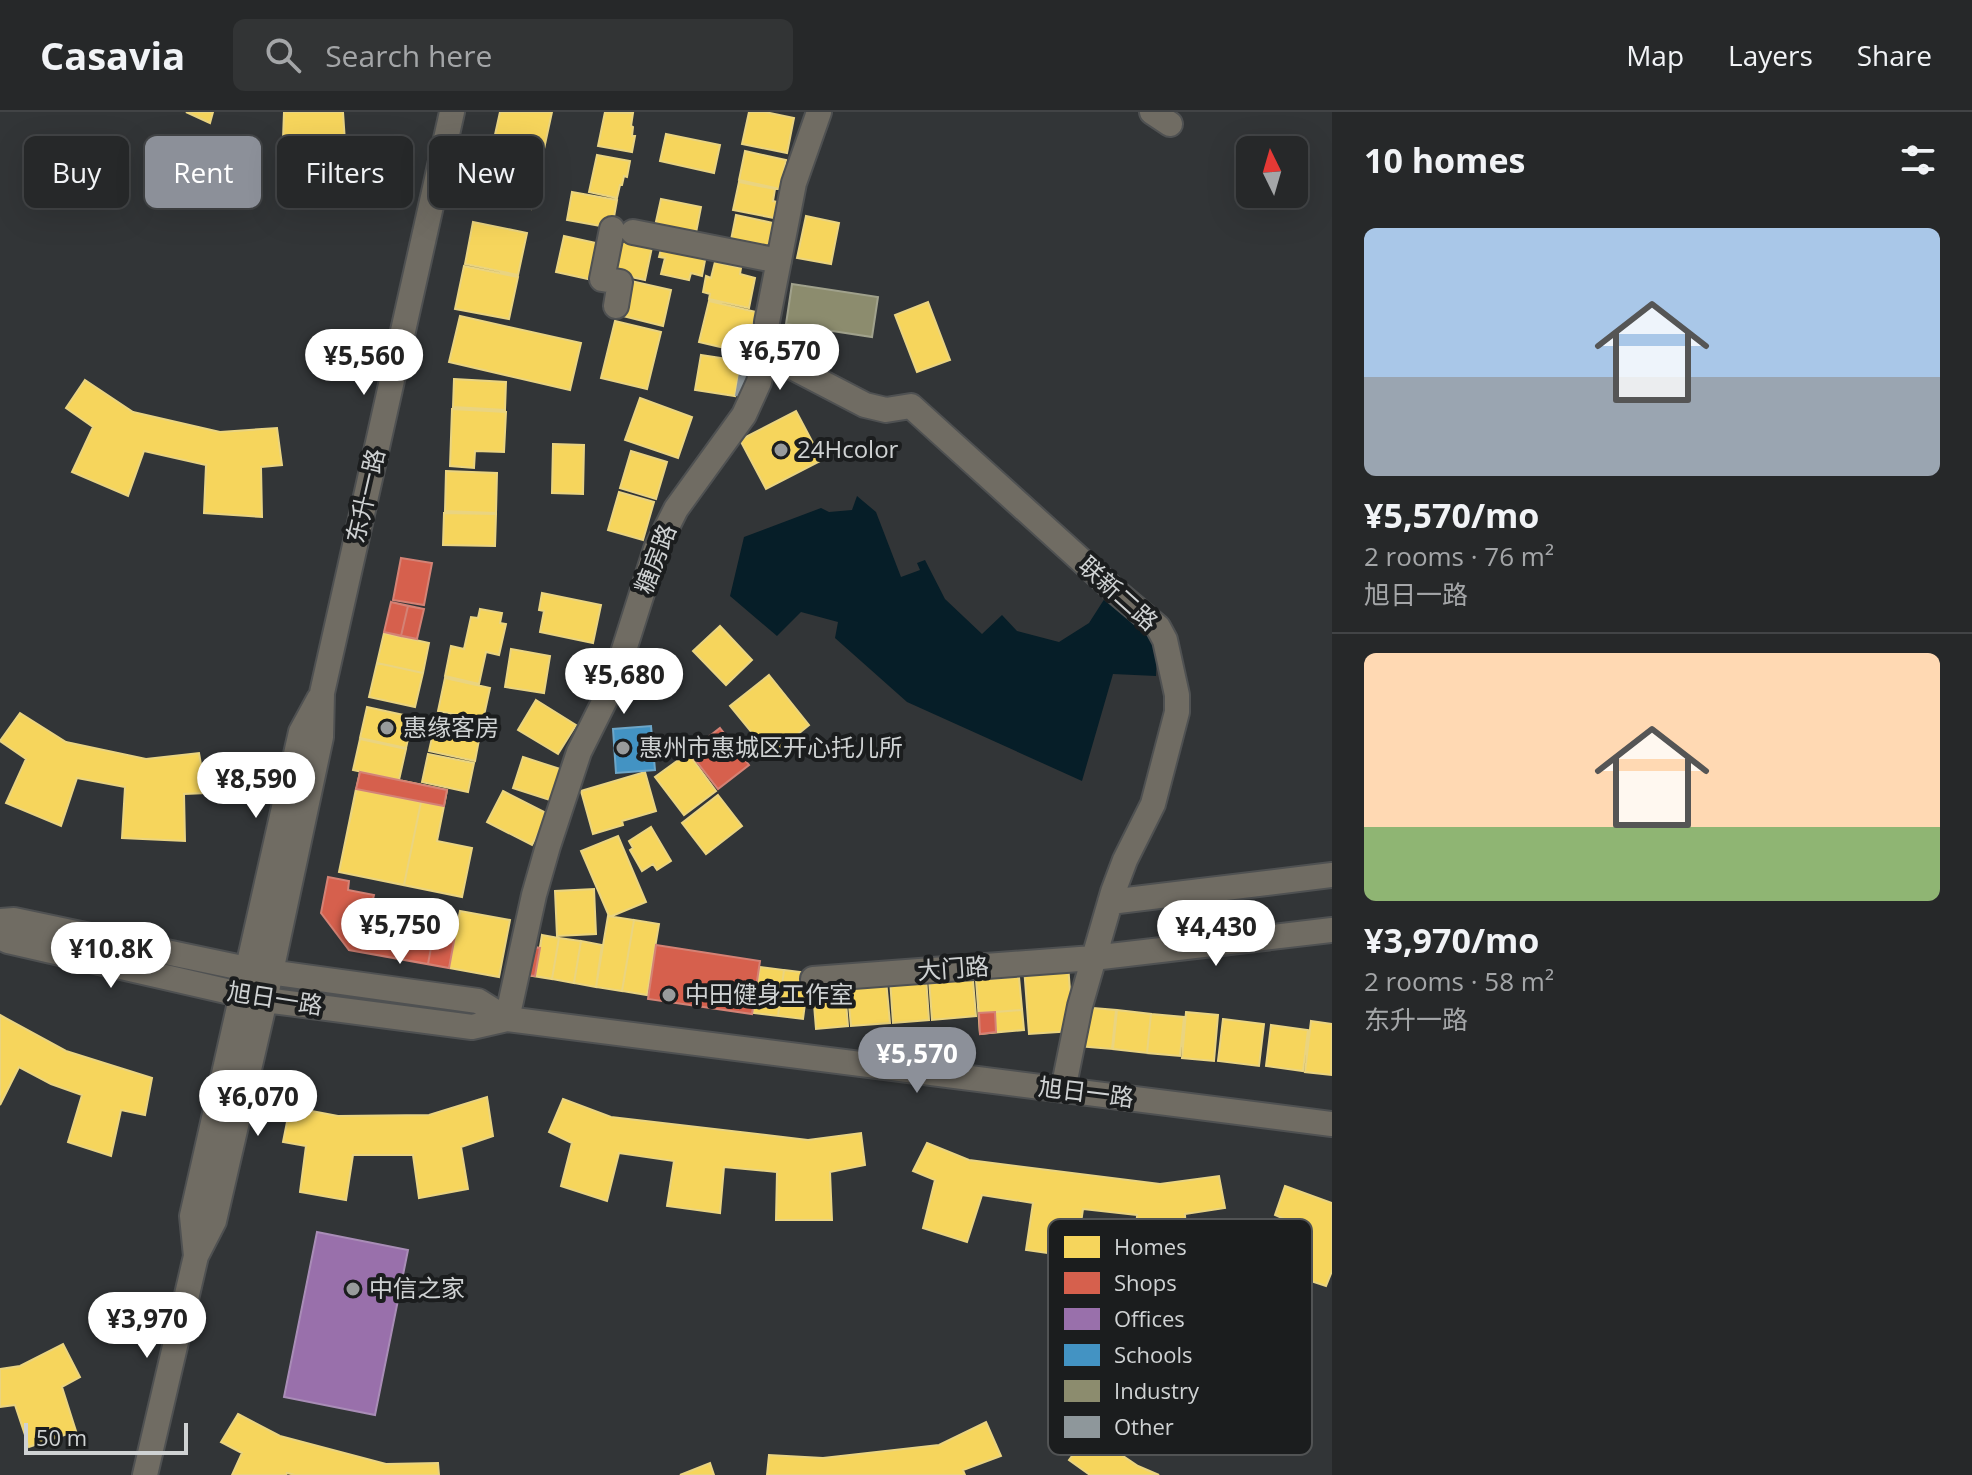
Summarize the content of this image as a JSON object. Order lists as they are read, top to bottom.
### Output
{
  "streets": {
    "street": [
      "东升一路",
      "糖房路",
      "联新二路",
      "大门路",
      "旭日一路"
    ]
  },
  "crossings": [
    ["东升一路", "旭日一路"],
    ["糖房路", "联新二路"],
    ["糖房路", "旭日一路"],
    ["联新二路", "大门路"],
    ["联新二路", "旭日一路"]
  ],
  "places": [
    "24Hcolor",
    "惠缘客房",
    "惠州市惠城区开心托儿所",
    "中田健身工作室",
    "中信之家"
  ],
  "legend": [
    "Homes",
    "Shops",
    "Offices",
    "Schools",
    "Industry",
    "Other"
  ],
  "scale_bar": "50 m",
  "north": "top",
  "page": {
    "header": "Casavia",
    "search": "Search here",
    "nav": ["Map", "Layers", "Share"],
    "heading": "10 homes",
    "chip": [
      "Buy",
      "Rent",
      "Filters",
      "New"
    ],
    "list": [
      {
        "name": "¥5,570/mo",
        "note": "2 rooms · 76 m² · 旭日一路"
      },
      {
        "name": "¥3,970/mo",
        "note": "2 rooms · 58 m² · 东升一路"
      }
    ],
    "price": [
      "¥6,570",
      "¥5,560",
      "¥5,680",
      "¥8,590",
      "¥5,750",
      "¥4,430",
      "¥10.8K",
      "¥5,570",
      "¥6,070",
      "¥3,970"
    ],
    "scale": "50 m"
  }
}
